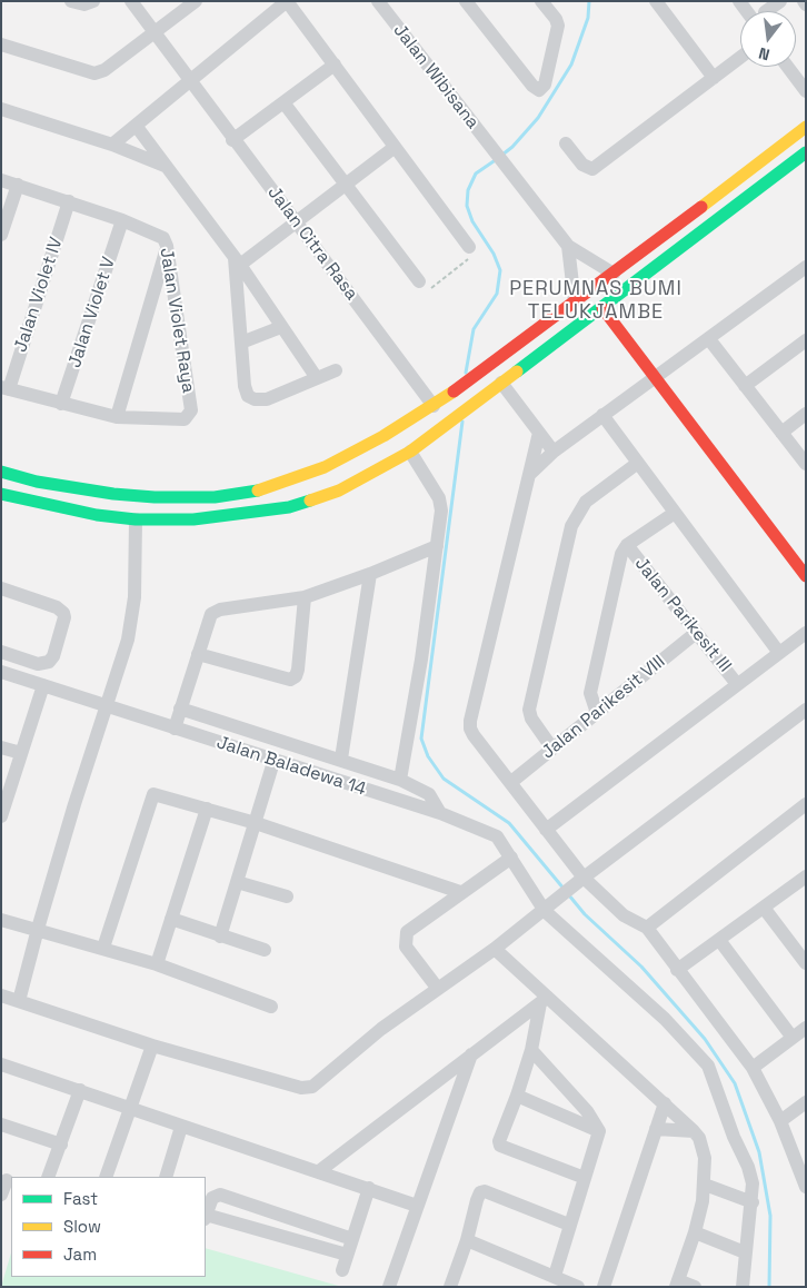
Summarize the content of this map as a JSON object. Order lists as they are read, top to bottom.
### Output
{
  "streets": {
    "street": [
      "Jalan Wibisana",
      "Jalan Citra Rasa",
      "Jalan Violet IV",
      "Jalan Violet V",
      "Jalan Violet Raya",
      "Jalan Parikesit III",
      "Jalan Parikesit VIII",
      "Jalan Baladewa 14"
    ]
  },
  "crossings": [
    ["Jalan Violet IV", "Jalan Violet Raya"],
    ["Jalan Violet V", "Jalan Violet Raya"],
    ["Jalan Parikesit III", "Jalan Parikesit VIII"]
  ],
  "districts": ["PERUMNAS BUMI TELUKJAMBE"],
  "legend": ["Fast", "Slow", "Jam"],
  "north": "bottom"
}
